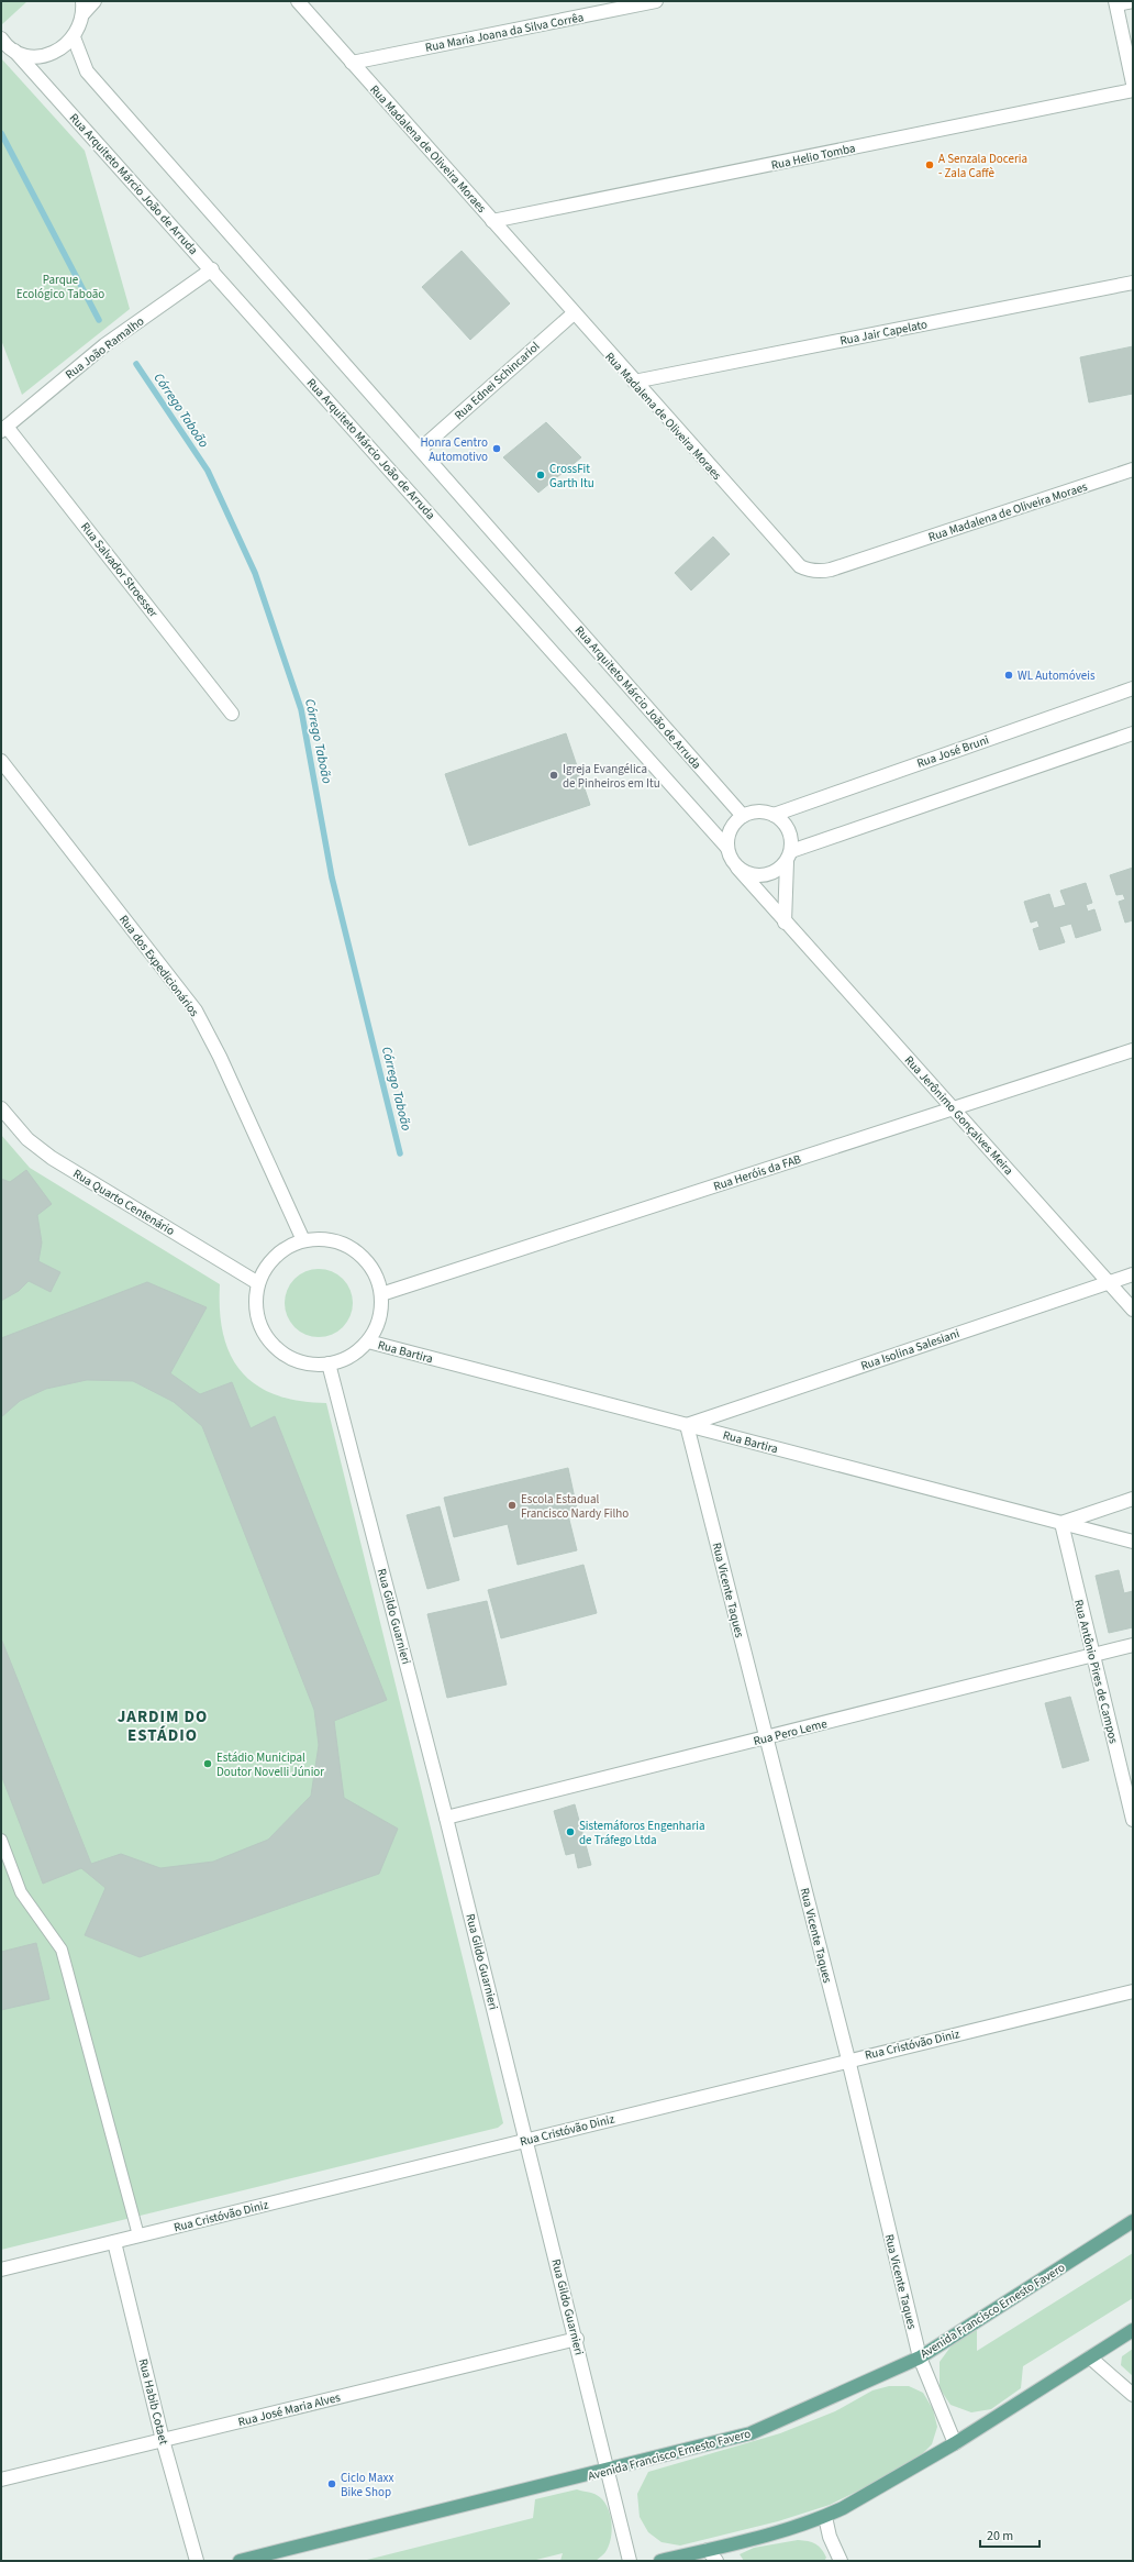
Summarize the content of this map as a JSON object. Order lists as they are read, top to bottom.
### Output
{
  "streets": {
    "main road": ["Avenida Francisco Ernesto Favero"],
    "street": [
      "Rua Maria Joana da Silva Corrêa",
      "Rua Madalena de Oliveira Moraes",
      "Rua Helio Tomba",
      "Rua Arquiteto Márcio João de Arruda",
      "Rua Jair Capelato",
      "Rua João Ramalho",
      "Rua Ednei Schincariol",
      "Rua Salvador Stroesser",
      "Rua José Bruni",
      "Rua dos Expedicionários",
      "Rua Jerônimo Gonçalves Meira",
      "Rua Heróis da FAB",
      "Rua Quarto Centenário",
      "Rua Isolina Salesiani",
      "Rua Bartira",
      "Rua Vicente Taques",
      "Rua Gildo Guarnieri",
      "Rua Antônio Pires de Campos",
      "Rua Pero Leme",
      "Rua Cristóvão Diniz",
      "Rua Habib Cotaet",
      "Rua José Maria Alves"
    ]
  },
  "crossings": [
    ["Rua Maria Joana da Silva Corrêa", "Rua Madalena de Oliveira Moraes"],
    ["Rua Madalena de Oliveira Moraes", "Rua Helio Tomba"],
    ["Rua Madalena de Oliveira Moraes", "Rua Jair Capelato"],
    ["Rua Madalena de Oliveira Moraes", "Rua Ednei Schincariol"],
    ["Rua Arquiteto Márcio João de Arruda", "Rua João Ramalho"],
    ["Rua Arquiteto Márcio João de Arruda", "Rua Ednei Schincariol"],
    ["Rua Arquiteto Márcio João de Arruda", "Rua José Bruni"],
    ["Rua Arquiteto Márcio João de Arruda", "Rua Jerônimo Gonçalves Meira"],
    ["Rua João Ramalho", "Rua Salvador Stroesser"],
    ["Rua José Bruni", "Rua Jerônimo Gonçalves Meira"],
    ["Rua dos Expedicionários", "Rua Heróis da FAB"],
    ["Rua dos Expedicionários", "Rua Quarto Centenário"],
    ["Rua dos Expedicionários", "Rua Bartira"],
    ["Rua dos Expedicionários", "Rua Gildo Guarnieri"],
    ["Rua Jerônimo Gonçalves Meira", "Rua Heróis da FAB"],
    ["Rua Jerônimo Gonçalves Meira", "Rua Isolina Salesiani"],
    ["Rua Heróis da FAB", "Rua Quarto Centenário"],
    ["Rua Heróis da FAB", "Rua Bartira"],
    ["Rua Heróis da FAB", "Rua Gildo Guarnieri"],
    ["Rua Quarto Centenário", "Rua Bartira"],
    ["Rua Quarto Centenário", "Rua Gildo Guarnieri"],
    ["Rua Isolina Salesiani", "Rua Bartira"],
    ["Rua Isolina Salesiani", "Rua Vicente Taques"],
    ["Rua Bartira", "Rua Vicente Taques"],
    ["Rua Bartira", "Rua Gildo Guarnieri"],
    ["Rua Bartira", "Rua Antônio Pires de Campos"],
    ["Rua Vicente Taques", "Rua Pero Leme"],
    ["Rua Vicente Taques", "Rua Cristóvão Diniz"],
    ["Rua Vicente Taques", "Avenida Francisco Ernesto Favero"],
    ["Rua Gildo Guarnieri", "Rua Pero Leme"],
    ["Rua Gildo Guarnieri", "Rua Cristóvão Diniz"],
    ["Rua Gildo Guarnieri", "Avenida Francisco Ernesto Favero"],
    ["Rua Gildo Guarnieri", "Rua José Maria Alves"],
    ["Rua Antônio Pires de Campos", "Rua Pero Leme"],
    ["Rua Cristóvão Diniz", "Rua Habib Cotaet"],
    ["Rua Habib Cotaet", "Rua José Maria Alves"]
  ],
  "districts": ["JARDIM DO ESTÁDIO"],
  "water": ["Córrego Taboão"],
  "parks": ["Parque Ecológico Taboão"],
  "places": [
    "A Senzala Doceria - Zala Caffè",
    "Honra Centro Automotivo",
    "CrossFit Garth Itu",
    "WL Automóveis",
    "Igreja Evangélica de Pinheiros em Itu",
    "Escola Estadual Francisco Nardy Filho",
    "Estádio Municipal Doutor Novelli Júnior",
    "Sistemáforos Engenharia de Tráfego Ltda",
    "Ciclo Maxx Bike Shop"
  ],
  "scale_bar": "20 m"
}
